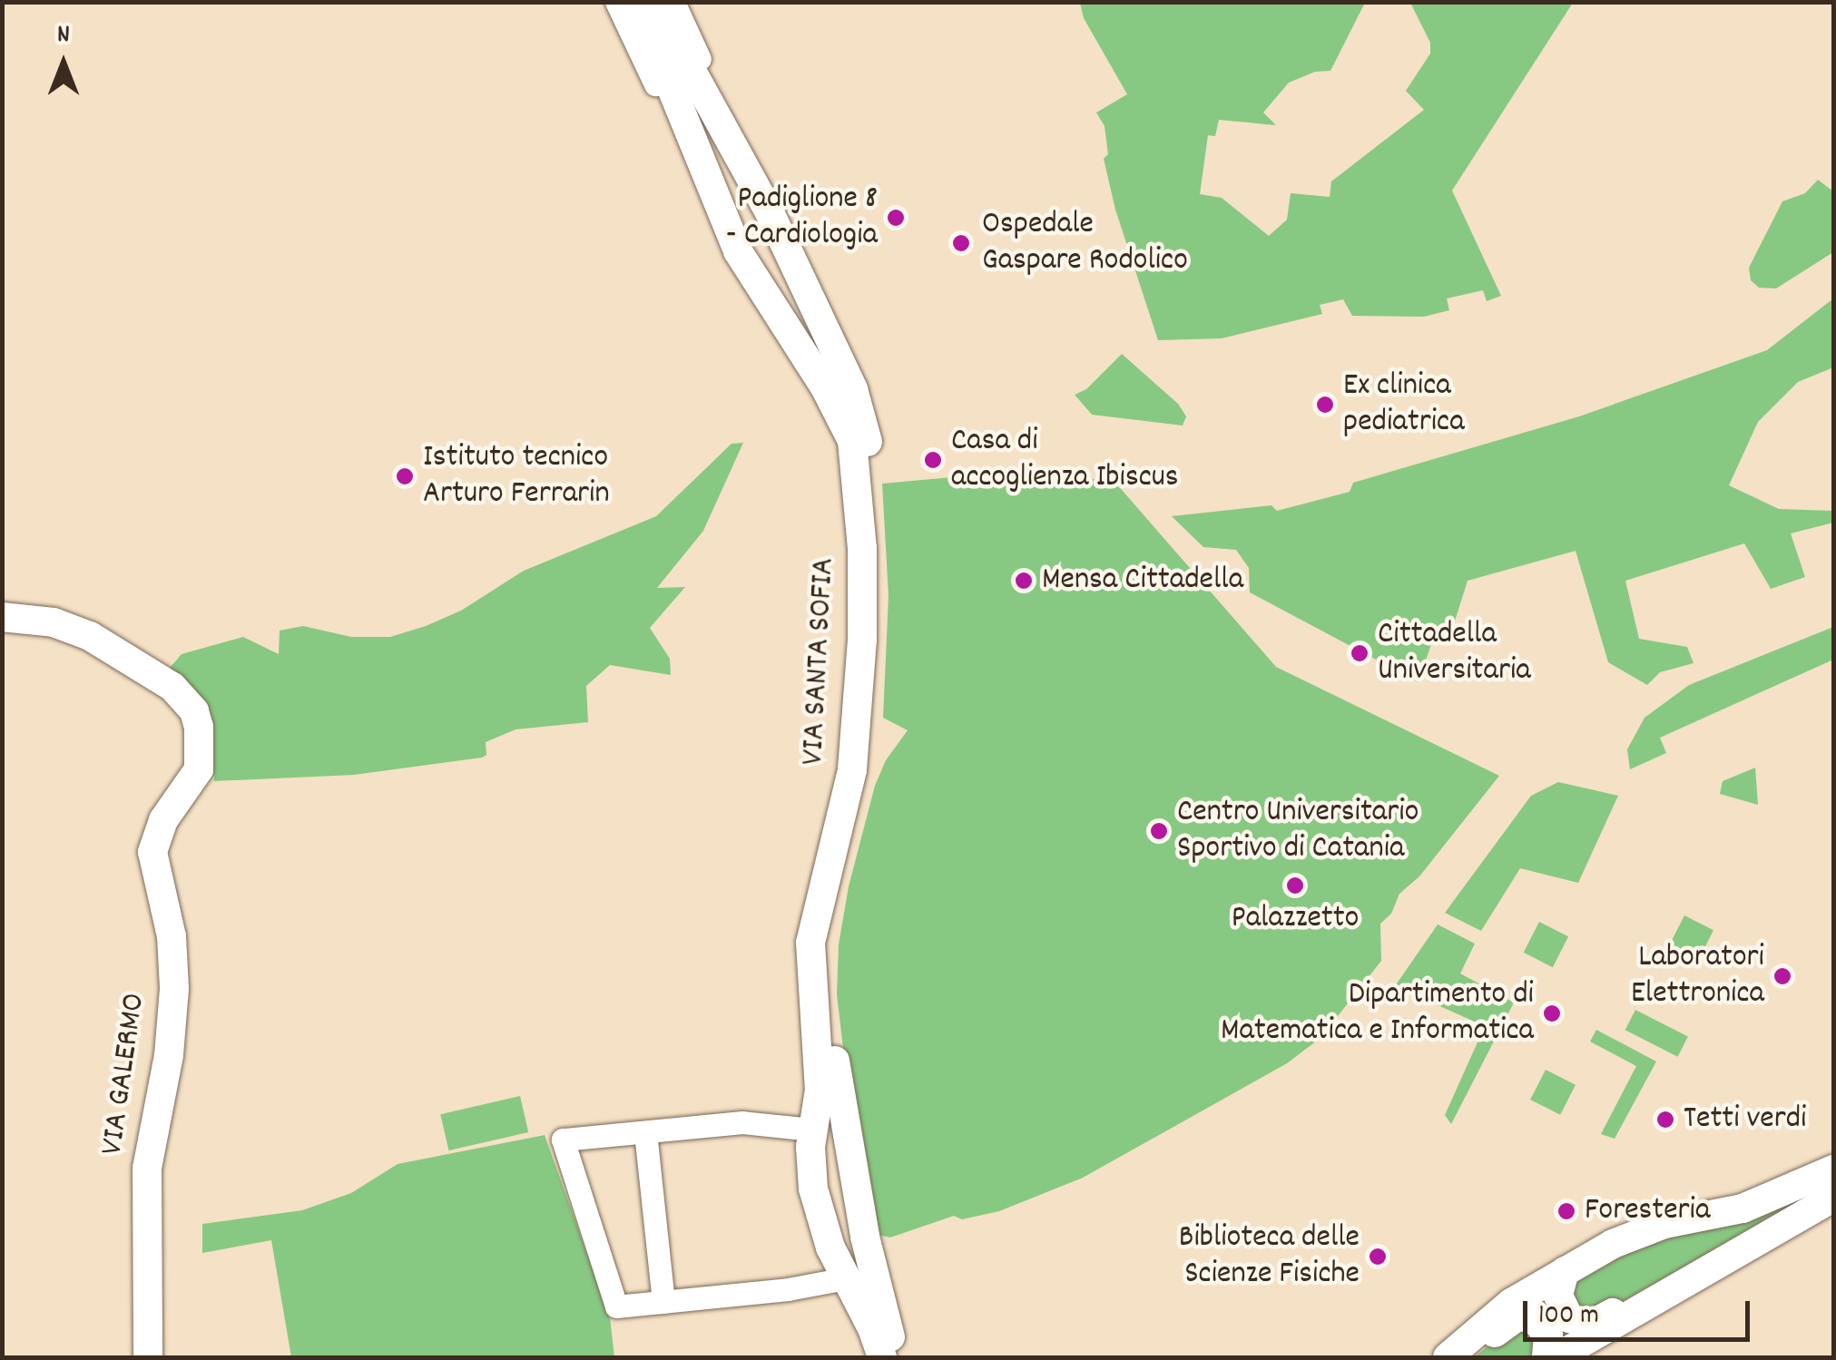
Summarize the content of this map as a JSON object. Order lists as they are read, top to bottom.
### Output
{
  "streets": {
    "main road": ["VIA SANTA SOFIA", "VIA GALERMO"]
  },
  "places": [
    "Padiglione 8 - Cardiologia",
    "Ospedale Gaspare Rodolico",
    "Ex clinica pediatrica",
    "Casa di accoglienza Ibiscus",
    "Istituto tecnico Arturo Ferrarin",
    "Mensa Cittadella",
    "Cittadella Universitaria",
    "Centro Universitario Sportivo di Catania",
    "Palazzetto",
    "Laboratori Elettronica",
    "Dipartimento di Matematica e Informatica",
    "Tetti verdi",
    "Foresteria",
    "Biblioteca delle Scienze Fisiche"
  ],
  "scale_bar": "100 m",
  "north": "top"
}
